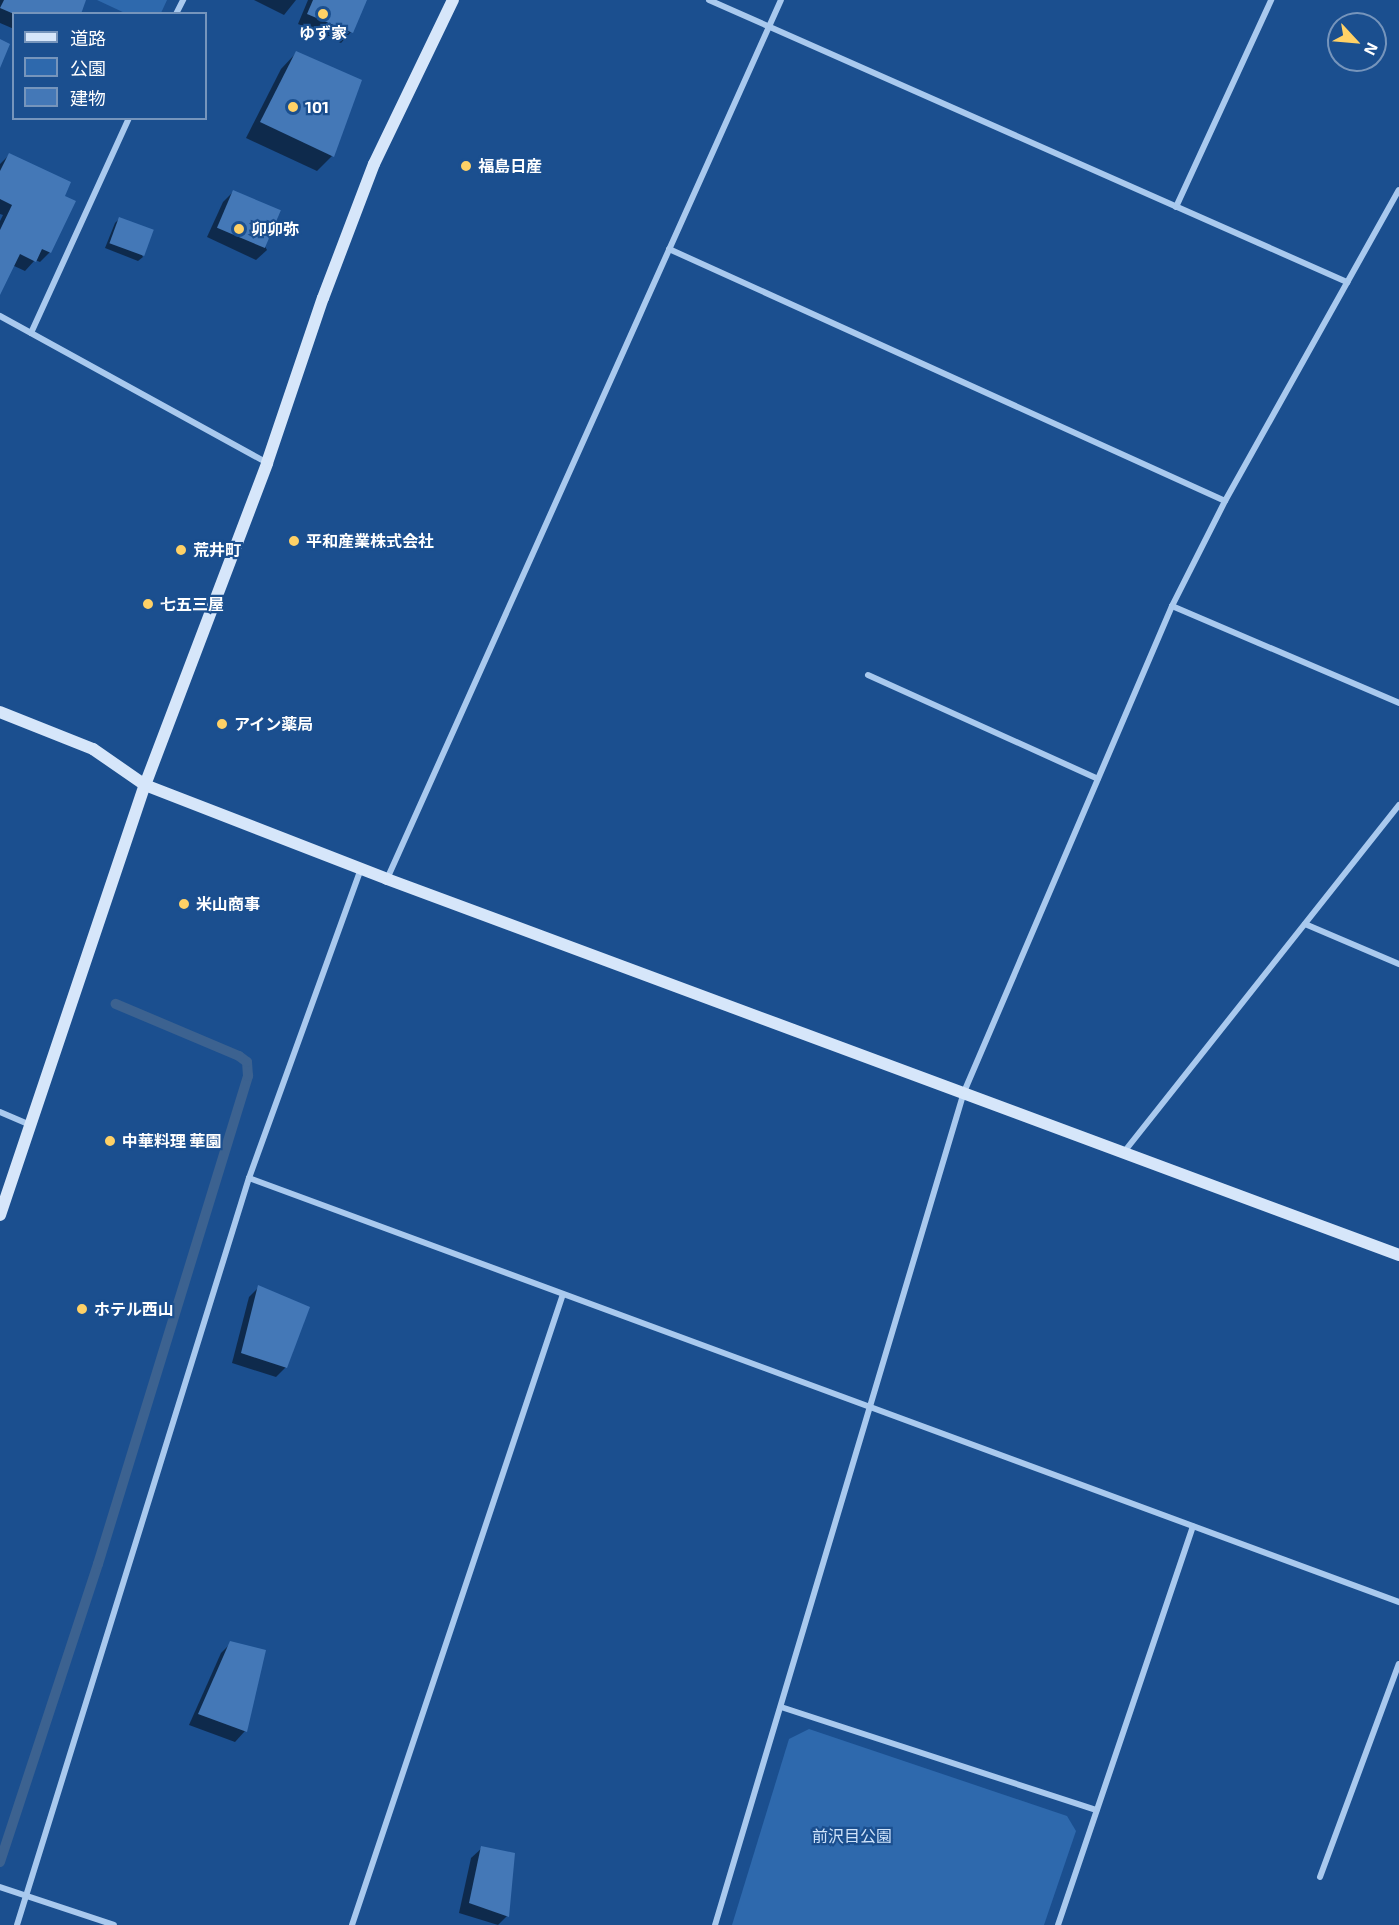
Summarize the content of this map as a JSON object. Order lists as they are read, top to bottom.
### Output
{
  "parks": ["前沢目公園"],
  "places": [
    "ゆず家",
    "101",
    "福島日産",
    "卯卯弥",
    "平和産業株式会社",
    "荒井町",
    "七五三屋",
    "アイン薬局",
    "米山商事",
    "中華料理 華園",
    "ホテル西山"
  ],
  "legend": ["道路", "公園", "建物"],
  "north": "bottom right"
}
